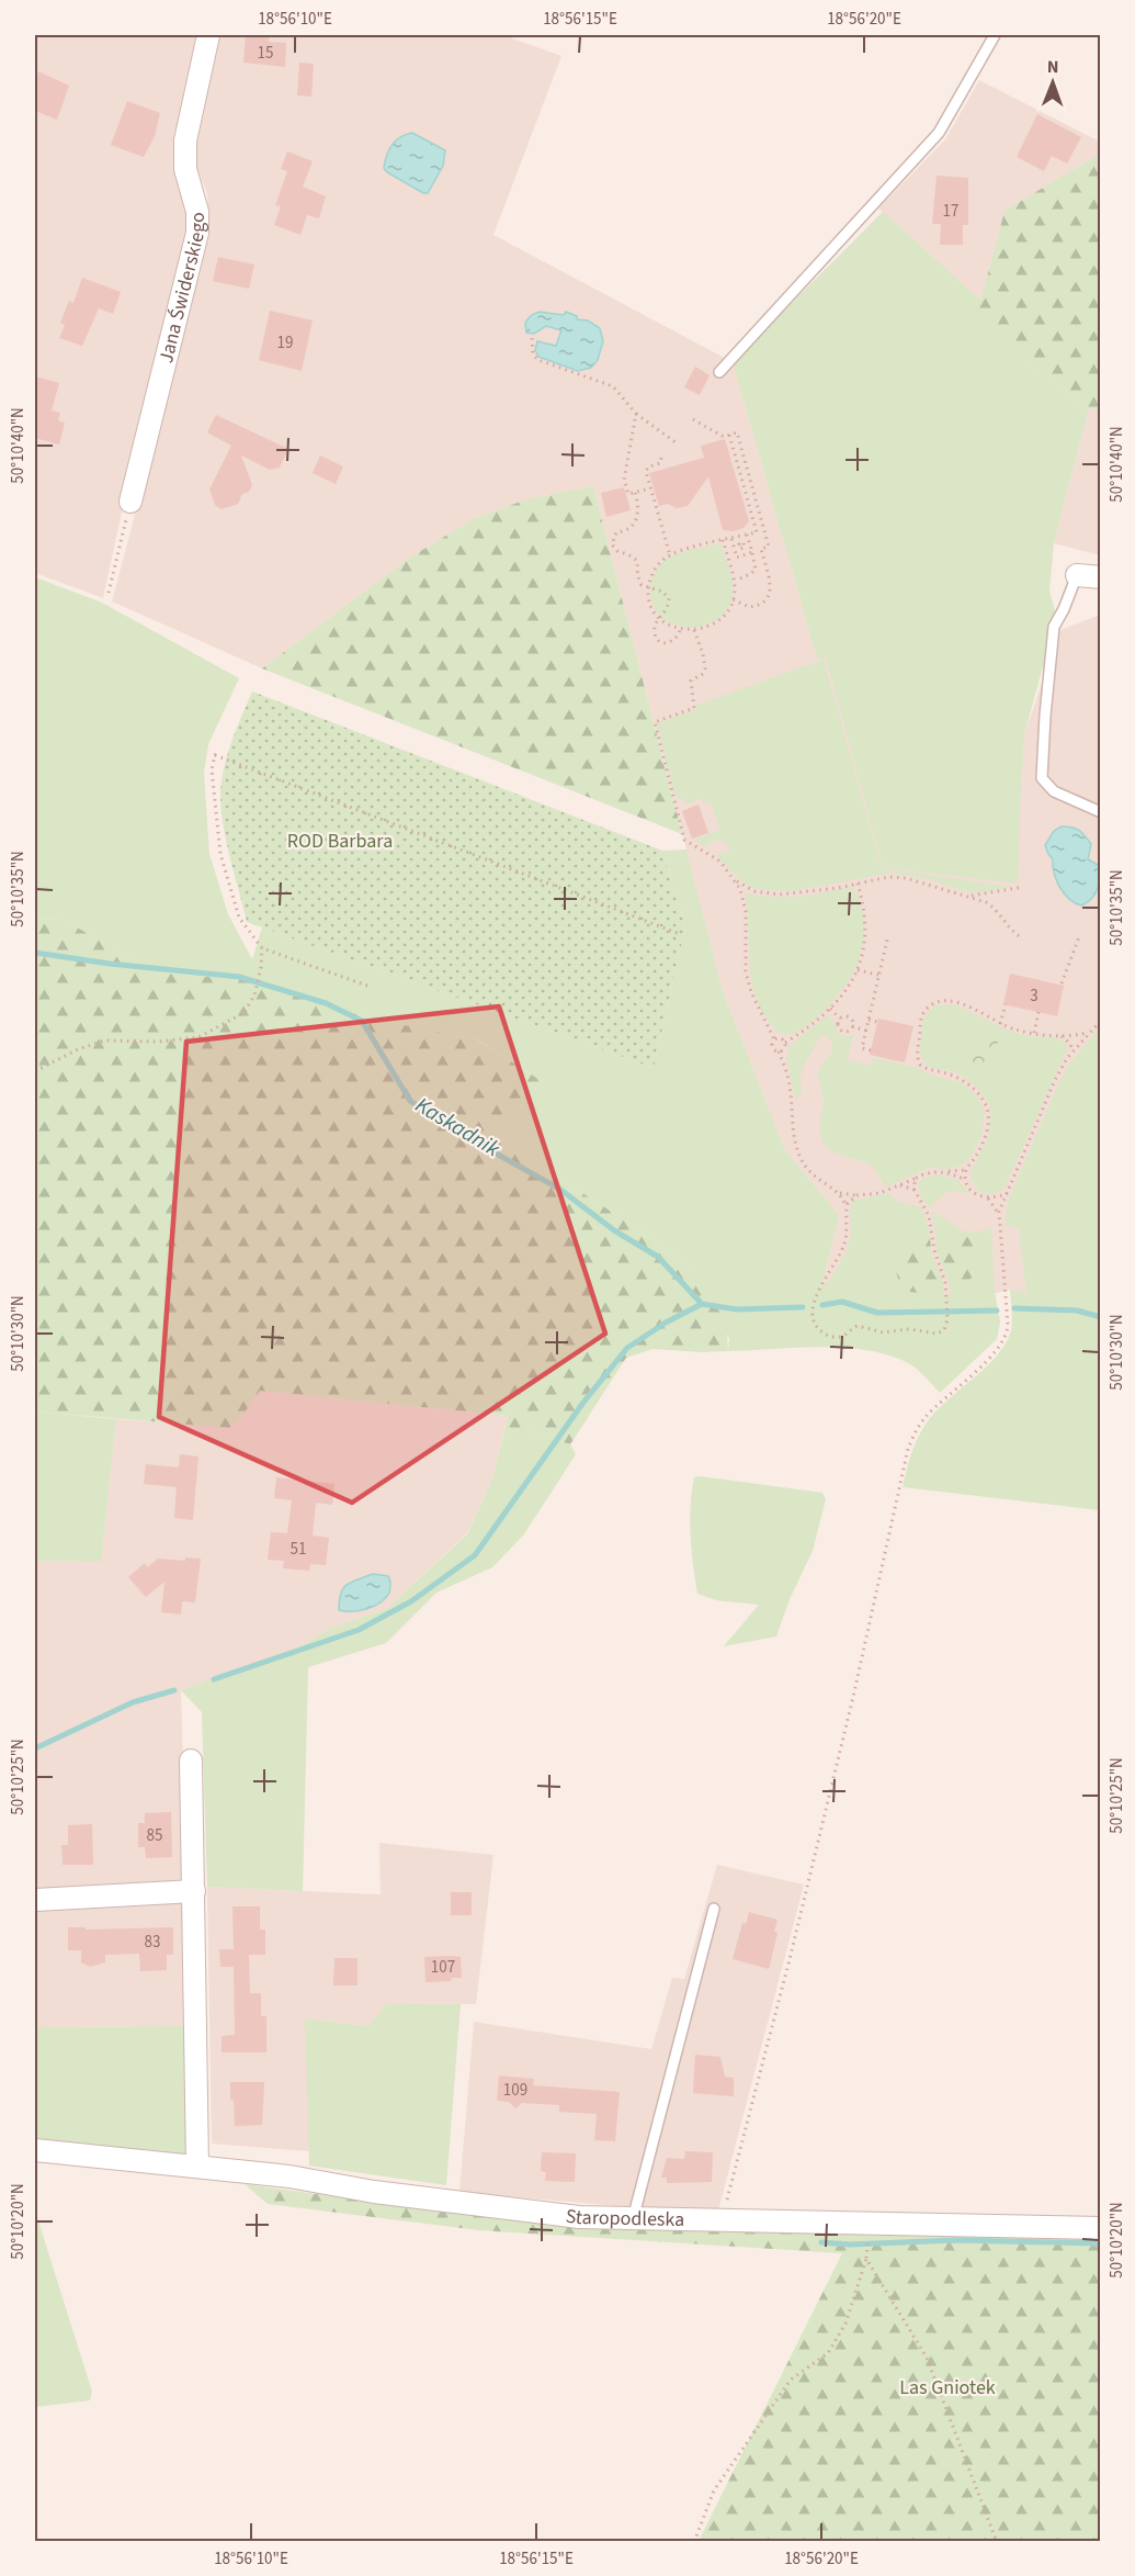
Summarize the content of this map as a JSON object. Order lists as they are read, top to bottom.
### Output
{
  "streets": {
    "street": ["Jana Świderskiego", "Staropodleska"]
  },
  "water": ["Kaskadnik"],
  "parks": ["ROD Barbara", "Las Gniotek"],
  "house_numbers": [
    "15",
    "17",
    "19",
    "3",
    "51",
    "85",
    "83",
    "107",
    "109"
  ],
  "north": "top",
  "coordinates": [
    "18°56'10\"E",
    "18°56'15\"E",
    "18°56'20\"E",
    "50°10'40\"N",
    "50°10'35\"N",
    "50°10'30\"N",
    "50°10'25\"N",
    "50°10'20\"N"
  ]
}
